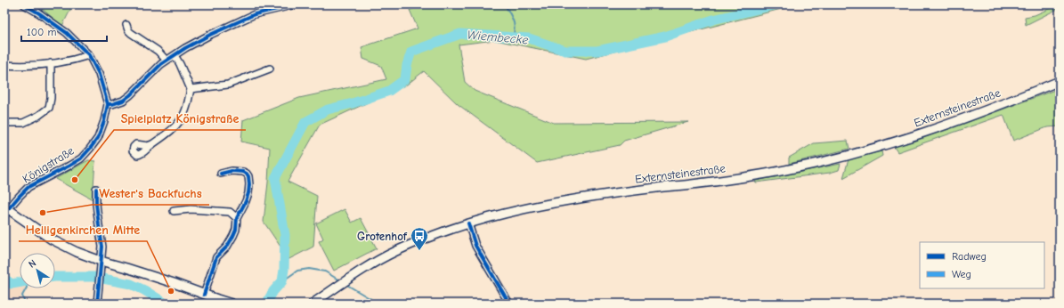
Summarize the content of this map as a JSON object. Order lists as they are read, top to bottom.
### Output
{
  "streets": {
    "main road": ["Externsteinestraße"],
    "street": ["Königstraße"]
  },
  "water": ["Wiembecke"],
  "places": {
    "other": ["Spielplatz Königstraße", "Wester's Backfuchs", "Heiligenkirchen Mitte"],
    "bus stop": ["Grotenhof"]
  },
  "legend": ["Radweg", "Weg"],
  "scale_bar": "100 m",
  "north": "top left"
}
